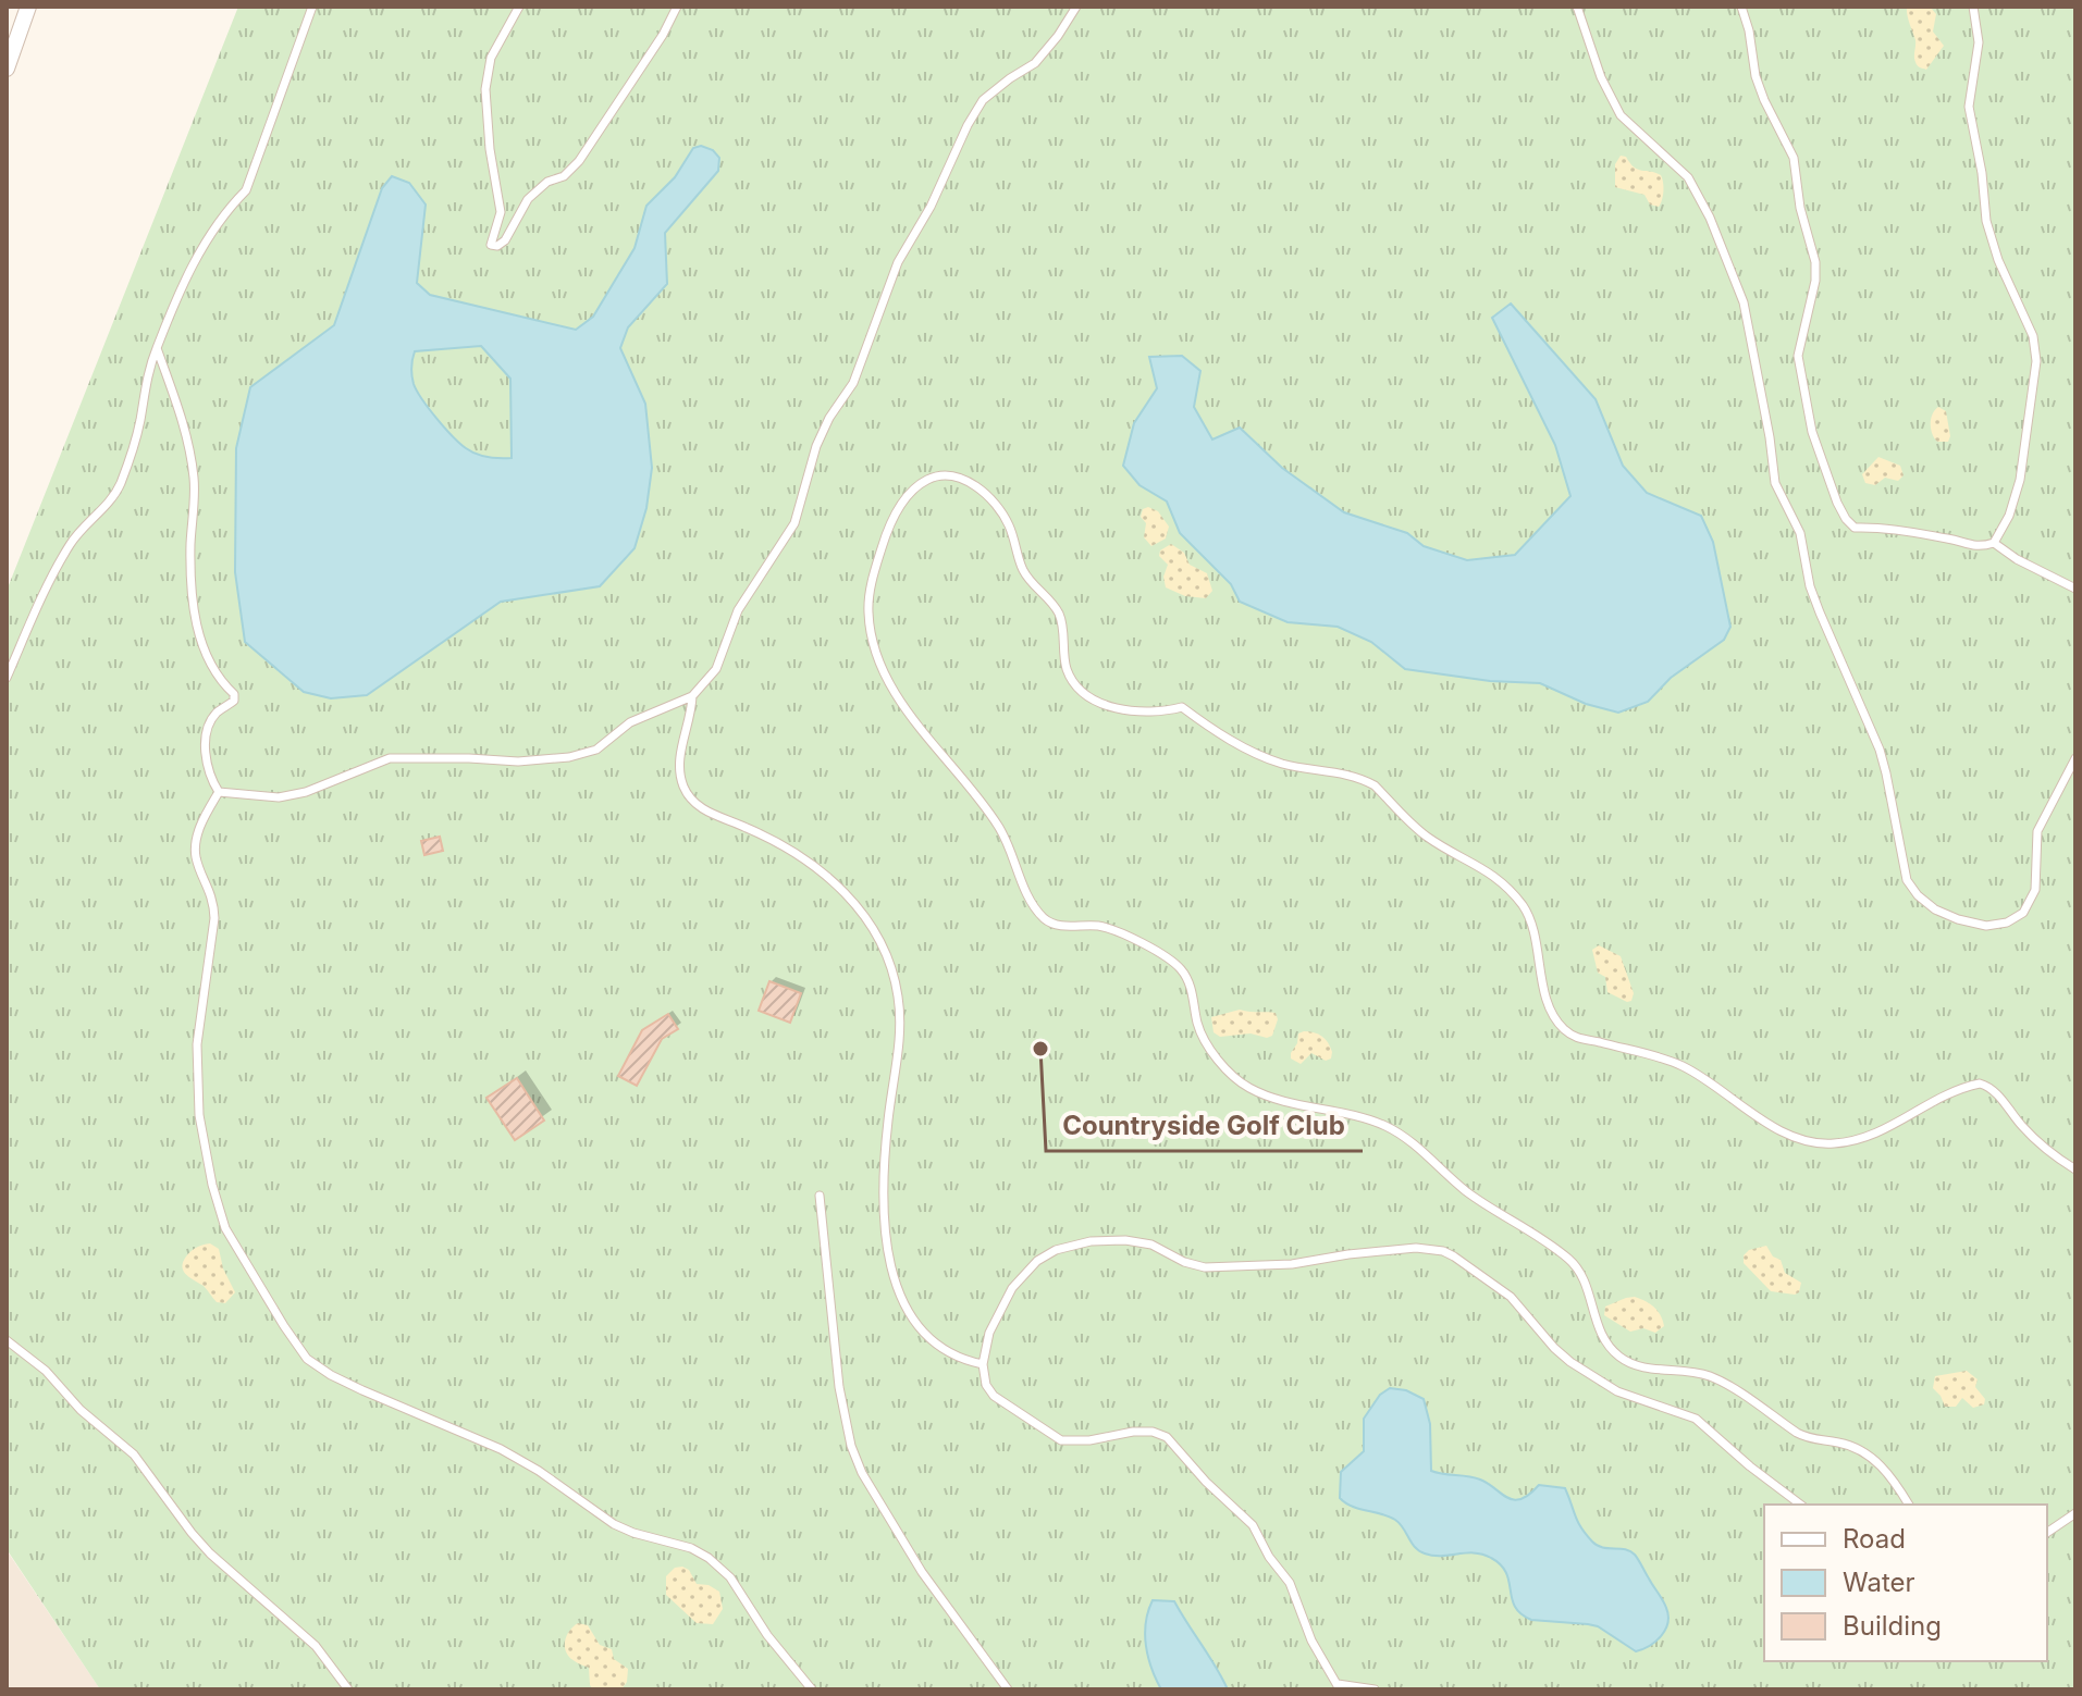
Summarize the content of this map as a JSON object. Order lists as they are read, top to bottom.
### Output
{
  "places": ["Countryside Golf Club"],
  "legend": ["Road", "Water", "Building"]
}
